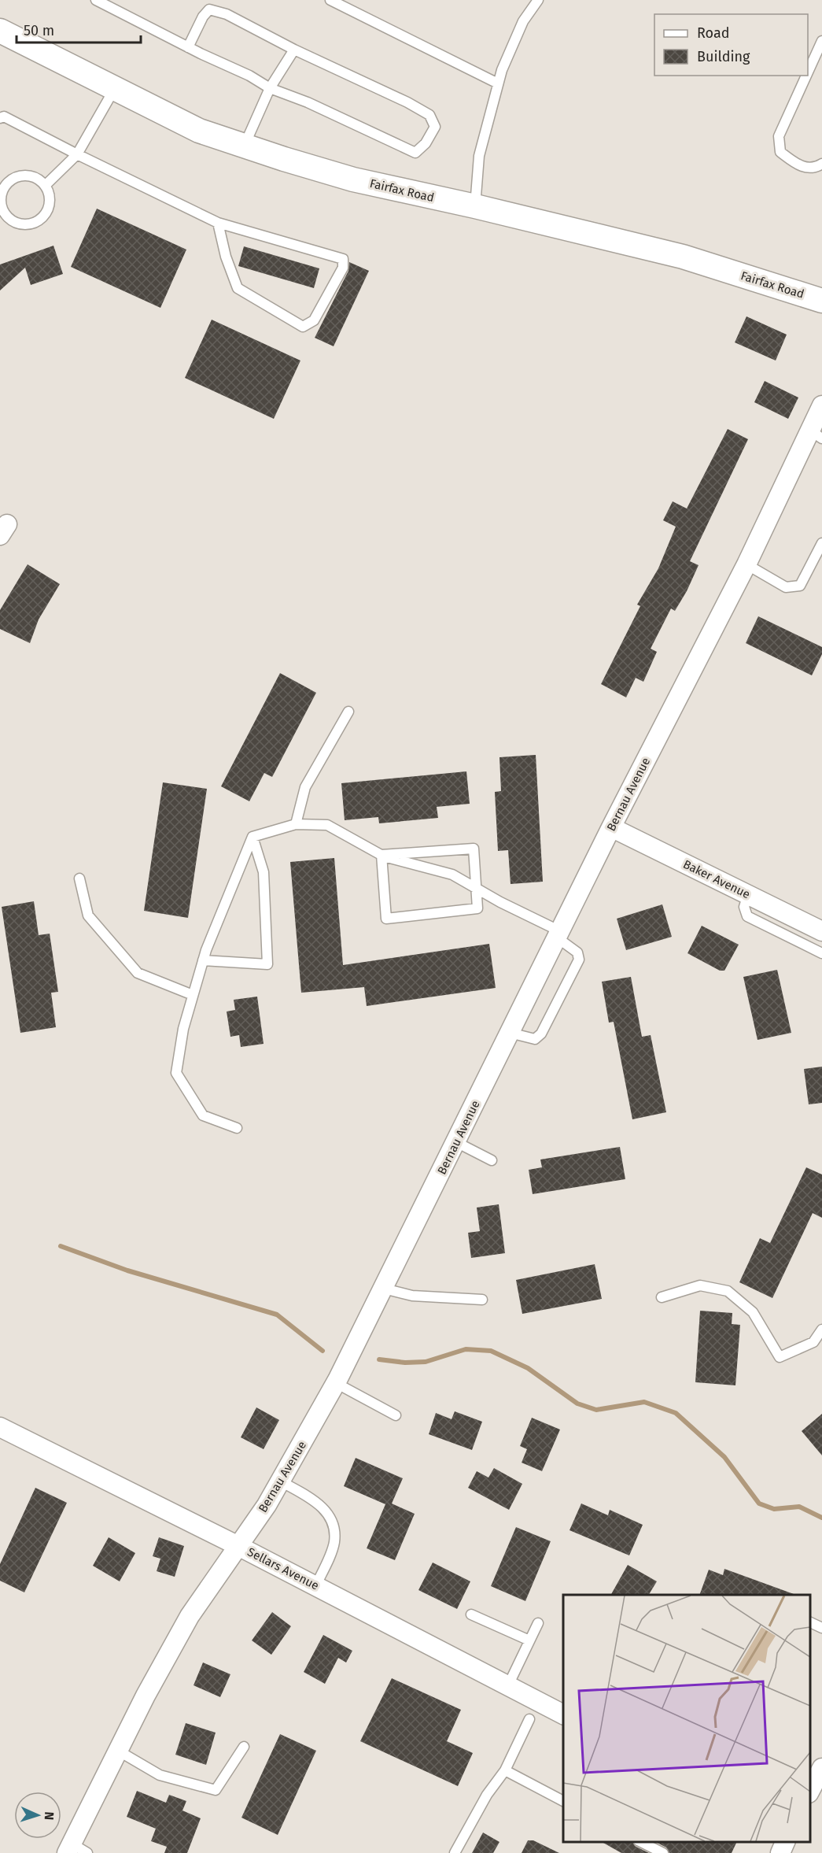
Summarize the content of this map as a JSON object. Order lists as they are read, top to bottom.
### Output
{
  "streets": {
    "street": [
      "Fairfax Road",
      "Bernau Avenue",
      "Baker Avenue",
      "Sellars Avenue"
    ]
  },
  "crossings": [
    ["Bernau Avenue", "Baker Avenue"],
    ["Bernau Avenue", "Sellars Avenue"]
  ],
  "legend": ["Road", "Building"],
  "scale_bar": "50 m",
  "north": "right"
}
